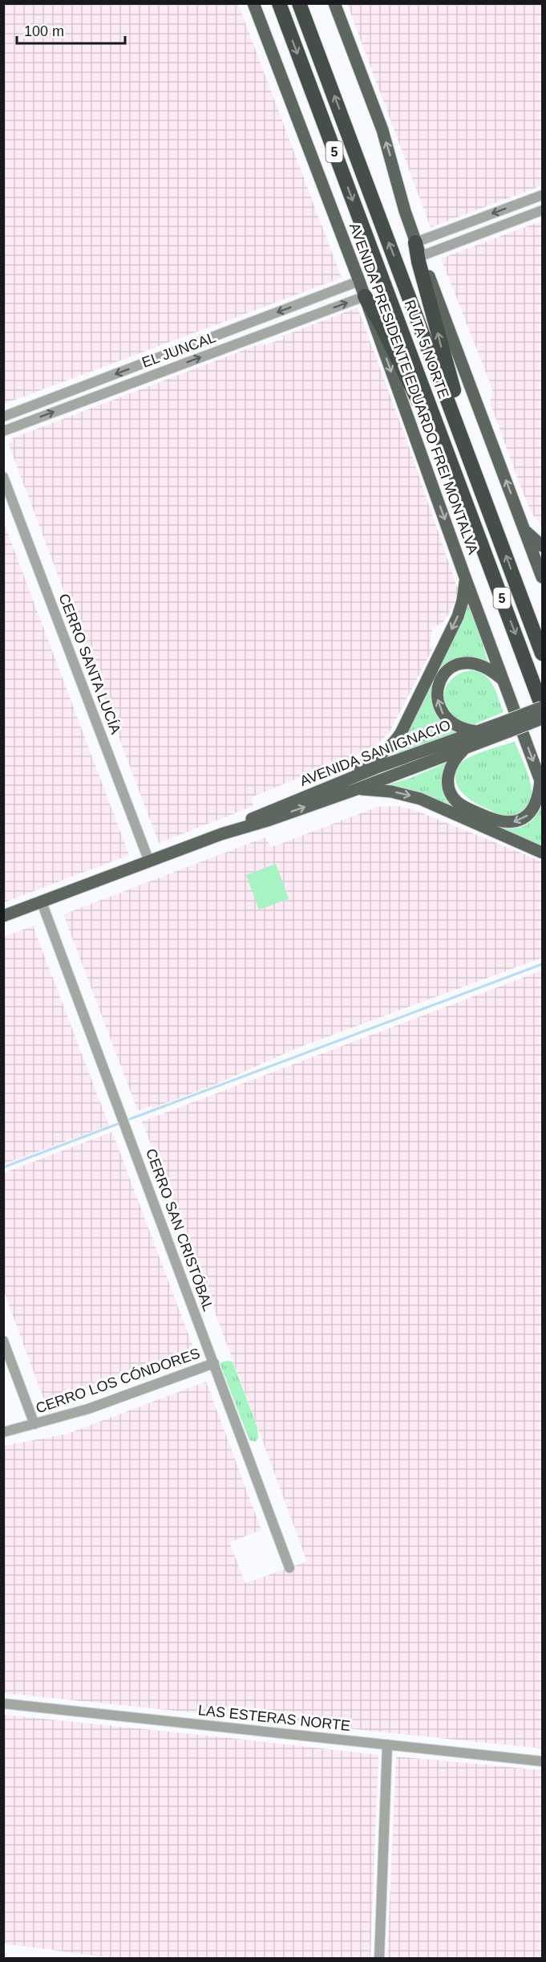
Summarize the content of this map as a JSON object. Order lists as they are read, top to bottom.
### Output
{
  "streets": {
    "highway": ["5", "RUTA 5 NORTE"],
    "main road": ["AVENIDA PRESIDENTE EDUARDO FREI MONTALVA", "AVENIDA SAN IGNACIO"],
    "street": [
      "EL JUNCAL",
      "CERRO SANTA LUCÍA",
      "CERRO SAN CRISTÓBAL",
      "CERRO LOS CÓNDORES",
      "LAS ESTERAS NORTE"
    ]
  },
  "crossings": [
    ["RUTA 5 NORTE", "AVENIDA SAN IGNACIO"],
    ["EL JUNCAL", "AVENIDA PRESIDENTE EDUARDO FREI MONTALVA"],
    ["CERRO SANTA LUCÍA", "AVENIDA SAN IGNACIO"],
    ["AVENIDA SAN IGNACIO", "CERRO SAN CRISTÓBAL"],
    ["CERRO SAN CRISTÓBAL", "CERRO LOS CÓNDORES"]
  ],
  "scale_bar": "100 m"
}
